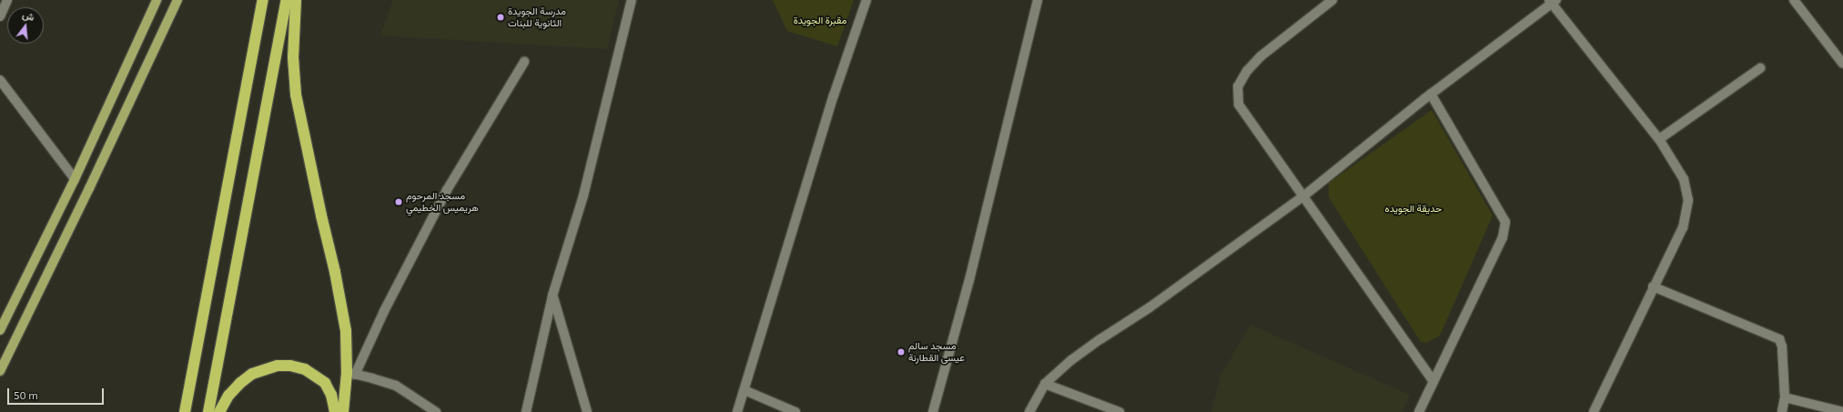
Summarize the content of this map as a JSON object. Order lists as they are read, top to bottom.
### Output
{
  "parks": ["مقبرة الجويدة", "حديقة الجويده"],
  "places": ["مدرسة الجويدة الثانوية للبنات", "مسجد المرحوم هريميس الخطيمي", "مسجد سالم عيسى القطارنة"],
  "scale_bar": "50 m",
  "north": "top"
}
